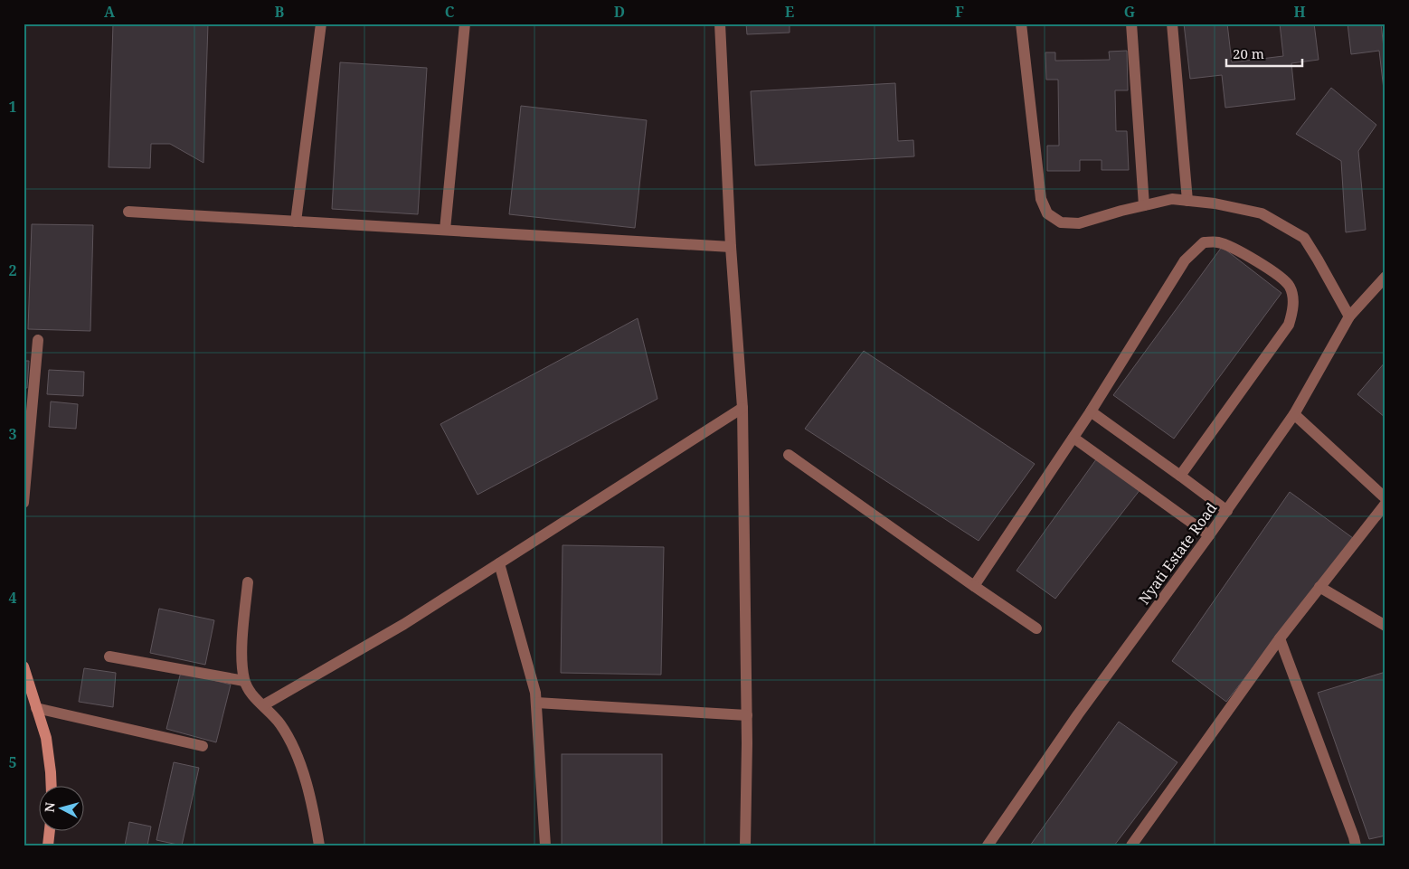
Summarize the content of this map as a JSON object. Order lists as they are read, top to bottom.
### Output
{
  "streets": {
    "street": ["Nyati Estate Road"]
  },
  "scale_bar": "20 m",
  "north": "left",
  "grid": {
    "columns": [
      "A",
      "B",
      "C",
      "D",
      "E",
      "F",
      "G",
      "H"
    ],
    "rows": [
      "1",
      "2",
      "3",
      "4",
      "5"
    ]
  }
}
